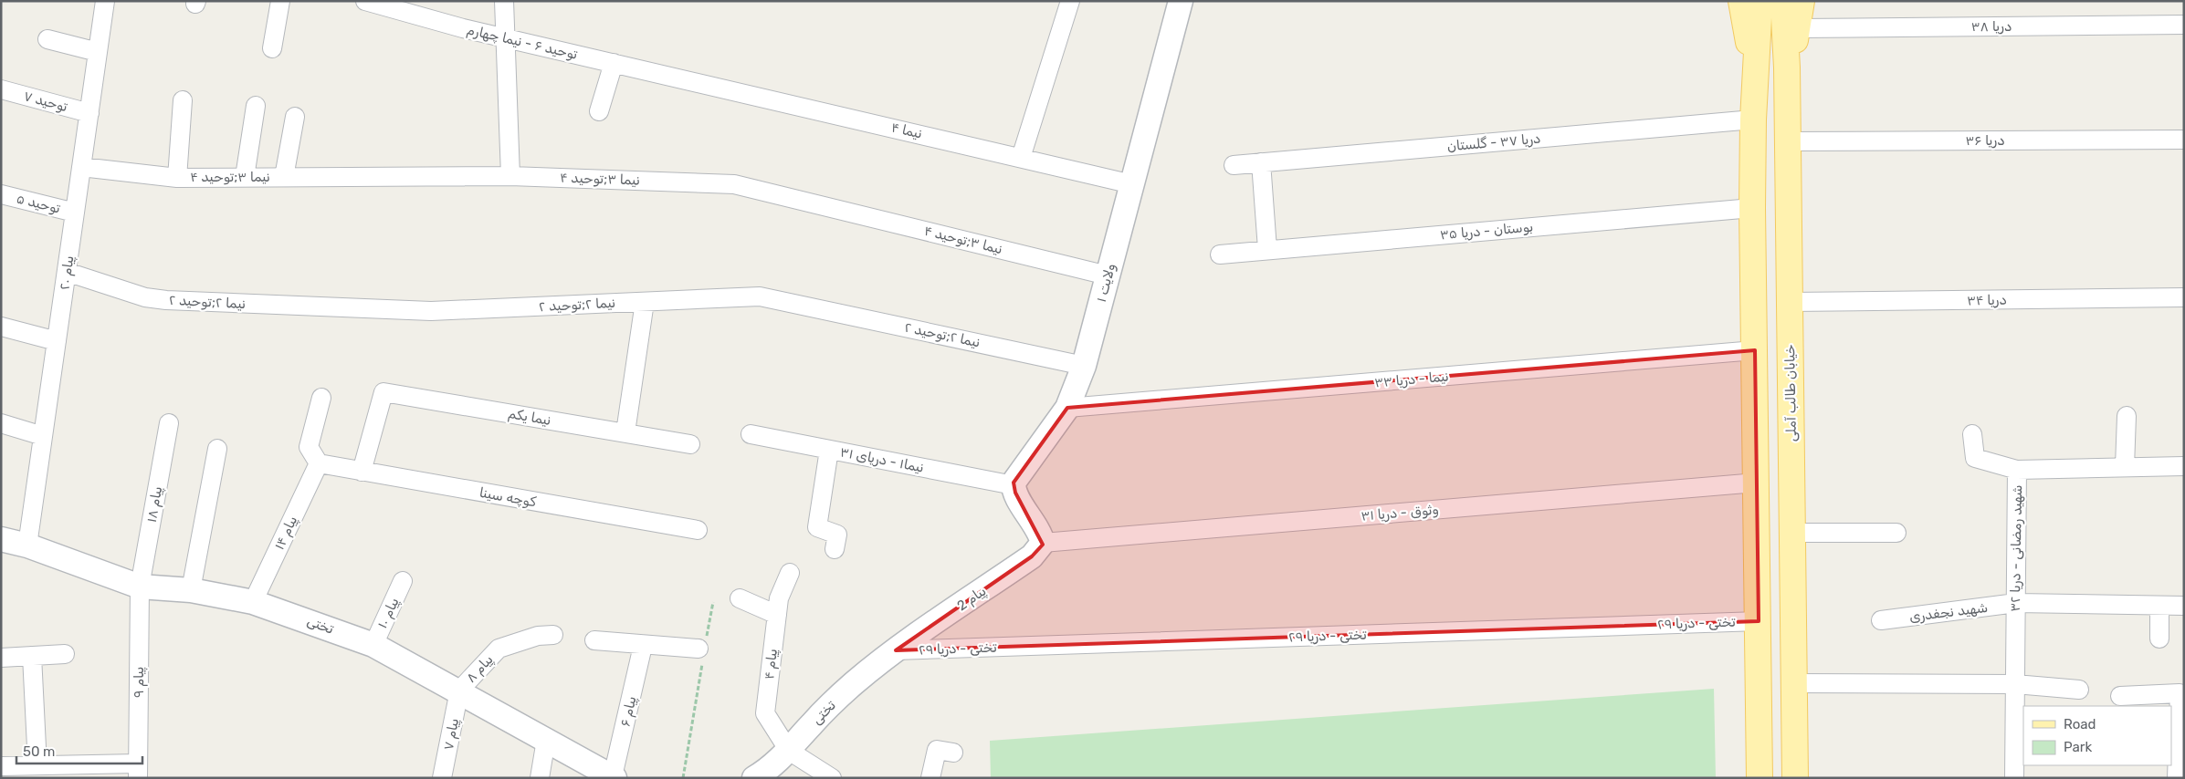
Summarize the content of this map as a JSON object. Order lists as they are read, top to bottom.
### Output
{
  "streets": {
    "main road": ["خیابان طالب آملی"],
    "street": [
      "دریا ۳۸",
      "توحید ۶ - نیما چهارم",
      "توحید ۷",
      "نیما ۴",
      "دریا ۳۶",
      "دریا ۳۷ - گلستان",
      "نیما ۳;توحید ۴",
      "توحید ۵",
      "بوستان - دریا ۳۵",
      "پیام ۲۰",
      "ولایت ۱",
      "دریا ۳۴",
      "نیما ۲;توحید ۲",
      "نیما - دریا ۳۳",
      "نیما یکم",
      "نیما۱ - دریای ۳۱",
      "کوچه سینا",
      "پیام ۱۸",
      "وثوق - دریا ۳۱",
      "پیام ۱۴",
      "شهید رمضانی - دریا ۳۲",
      "پیام 2",
      "شهید نجفدری",
      "پیام ۱۰",
      "تختی - دریا ۲۹",
      "تختی",
      "پیام ۴",
      "پیام ۸",
      "پیام ۹",
      "پیام ۶",
      "پیام ۷"
    ]
  },
  "crossings": [
    ["توحید ۶ - نیما چهارم", "نیما ۴"],
    ["توحید ۷", "پیام ۲۰"],
    ["نیما ۴", "ولایت ۱"],
    ["دریا ۳۶", "خیابان طالب آملی"],
    ["نیما ۳;توحید ۴", "پیام ۲۰"],
    ["نیما ۳;توحید ۴", "ولایت ۱"],
    ["توحید ۵", "پیام ۲۰"],
    ["پیام ۲۰", "نیما ۲;توحید ۲"],
    ["پیام ۲۰", "تختی"],
    ["ولایت ۱", "نیما ۲;توحید ۲"],
    ["ولایت ۱", "نیما - دریا ۳۳"],
    ["ولایت ۱", "نیما۱ - دریای ۳۱"],
    ["دریا ۳۴", "خیابان طالب آملی"],
    ["نیما یکم", "کوچه سینا"],
    ["کوچه سینا", "پیام ۱۴"],
    ["پیام ۱۸", "تختی"],
    ["پیام ۱۸", "پیام ۹"],
    ["وثوق - دریا ۳۱", "پیام 2"],
    ["پیام ۱۴", "تختی"],
    ["شهید رمضانی - دریا ۳۲", "شهید نجفدری"],
    ["پیام 2", "تختی - دریا ۲۹"],
    ["پیام 2", "تختی"],
    ["پیام ۱۰", "تختی"],
    ["تختی - دریا ۲۹", "تختی"],
    ["تختی", "پیام ۴"],
    ["تختی", "پیام ۸"],
    ["تختی", "پیام ۹"],
    ["تختی", "پیام ۶"],
    ["تختی", "پیام ۷"],
    ["پیام ۸", "پیام ۷"]
  ],
  "legend": ["Road", "Park"],
  "scale_bar": "50 m"
}
